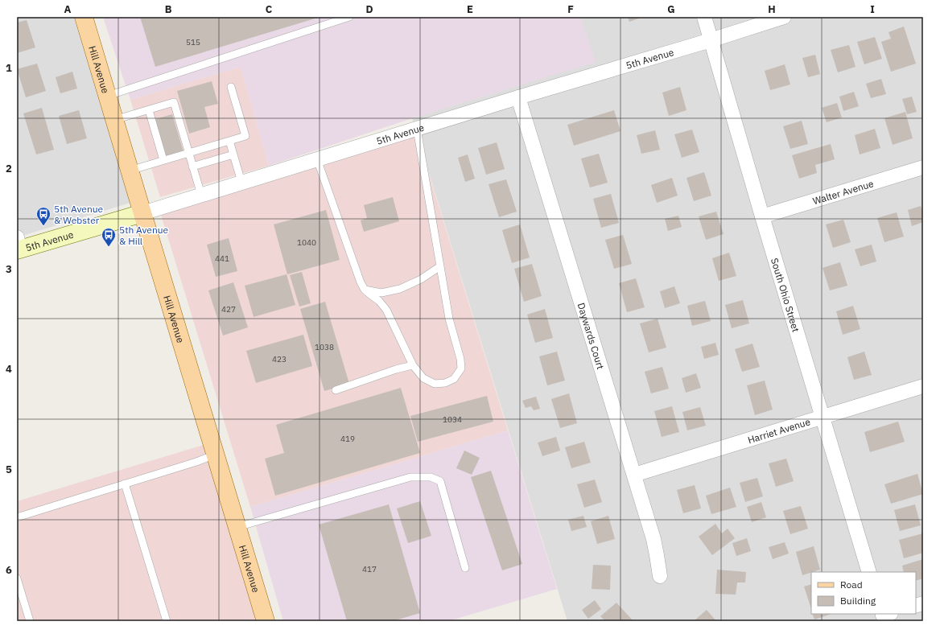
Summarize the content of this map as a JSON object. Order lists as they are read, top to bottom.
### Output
{
  "streets": {
    "main road": ["Hill Avenue"],
    "street": [
      "5th Avenue",
      "Walter Avenue",
      "South Ohio Street",
      "Daywards Court",
      "Harriet Avenue"
    ]
  },
  "crossings": [
    ["5th Avenue", "Hill Avenue"],
    ["5th Avenue", "South Ohio Street"],
    ["5th Avenue", "Daywards Court"],
    ["Walter Avenue", "South Ohio Street"],
    ["South Ohio Street", "Harriet Avenue"],
    ["Daywards Court", "Harriet Avenue"]
  ],
  "places": {
    "bus stop": ["5th Avenue & Webster", "5th Avenue & Hill"]
  },
  "house_numbers": [
    "515",
    "1040",
    "441",
    "427",
    "1038",
    "423",
    "1034",
    "419",
    "417"
  ],
  "legend": ["Road", "Building"],
  "grid": {
    "columns": [
      "A",
      "B",
      "C",
      "D",
      "E",
      "F",
      "G",
      "H",
      "I"
    ],
    "rows": [
      "1",
      "2",
      "3",
      "4",
      "5",
      "6"
    ]
  }
}
